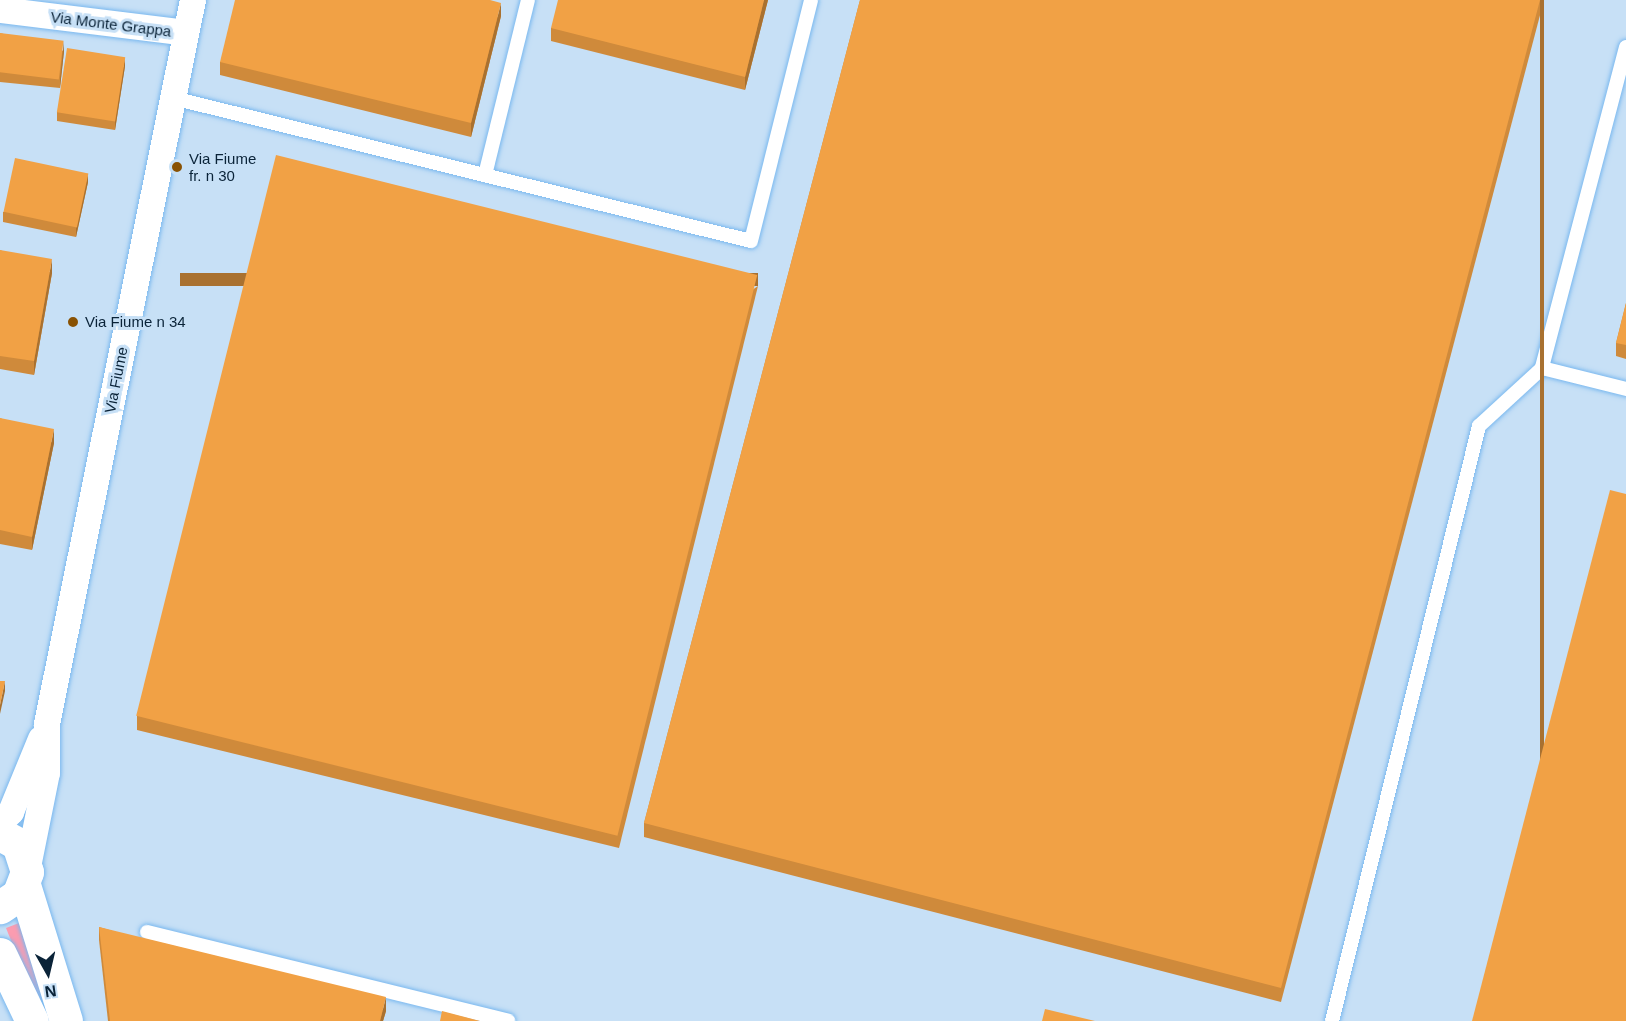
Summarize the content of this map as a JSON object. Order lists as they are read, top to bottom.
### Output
{
  "streets": {
    "street": ["Via Monte Grappa", "Via Fiume"]
  },
  "crossings": [
    ["Via Monte Grappa", "Via Fiume"]
  ],
  "places": ["Via Fiume fr. n 30", "Via Fiume n 34"],
  "north": "bottom"
}
